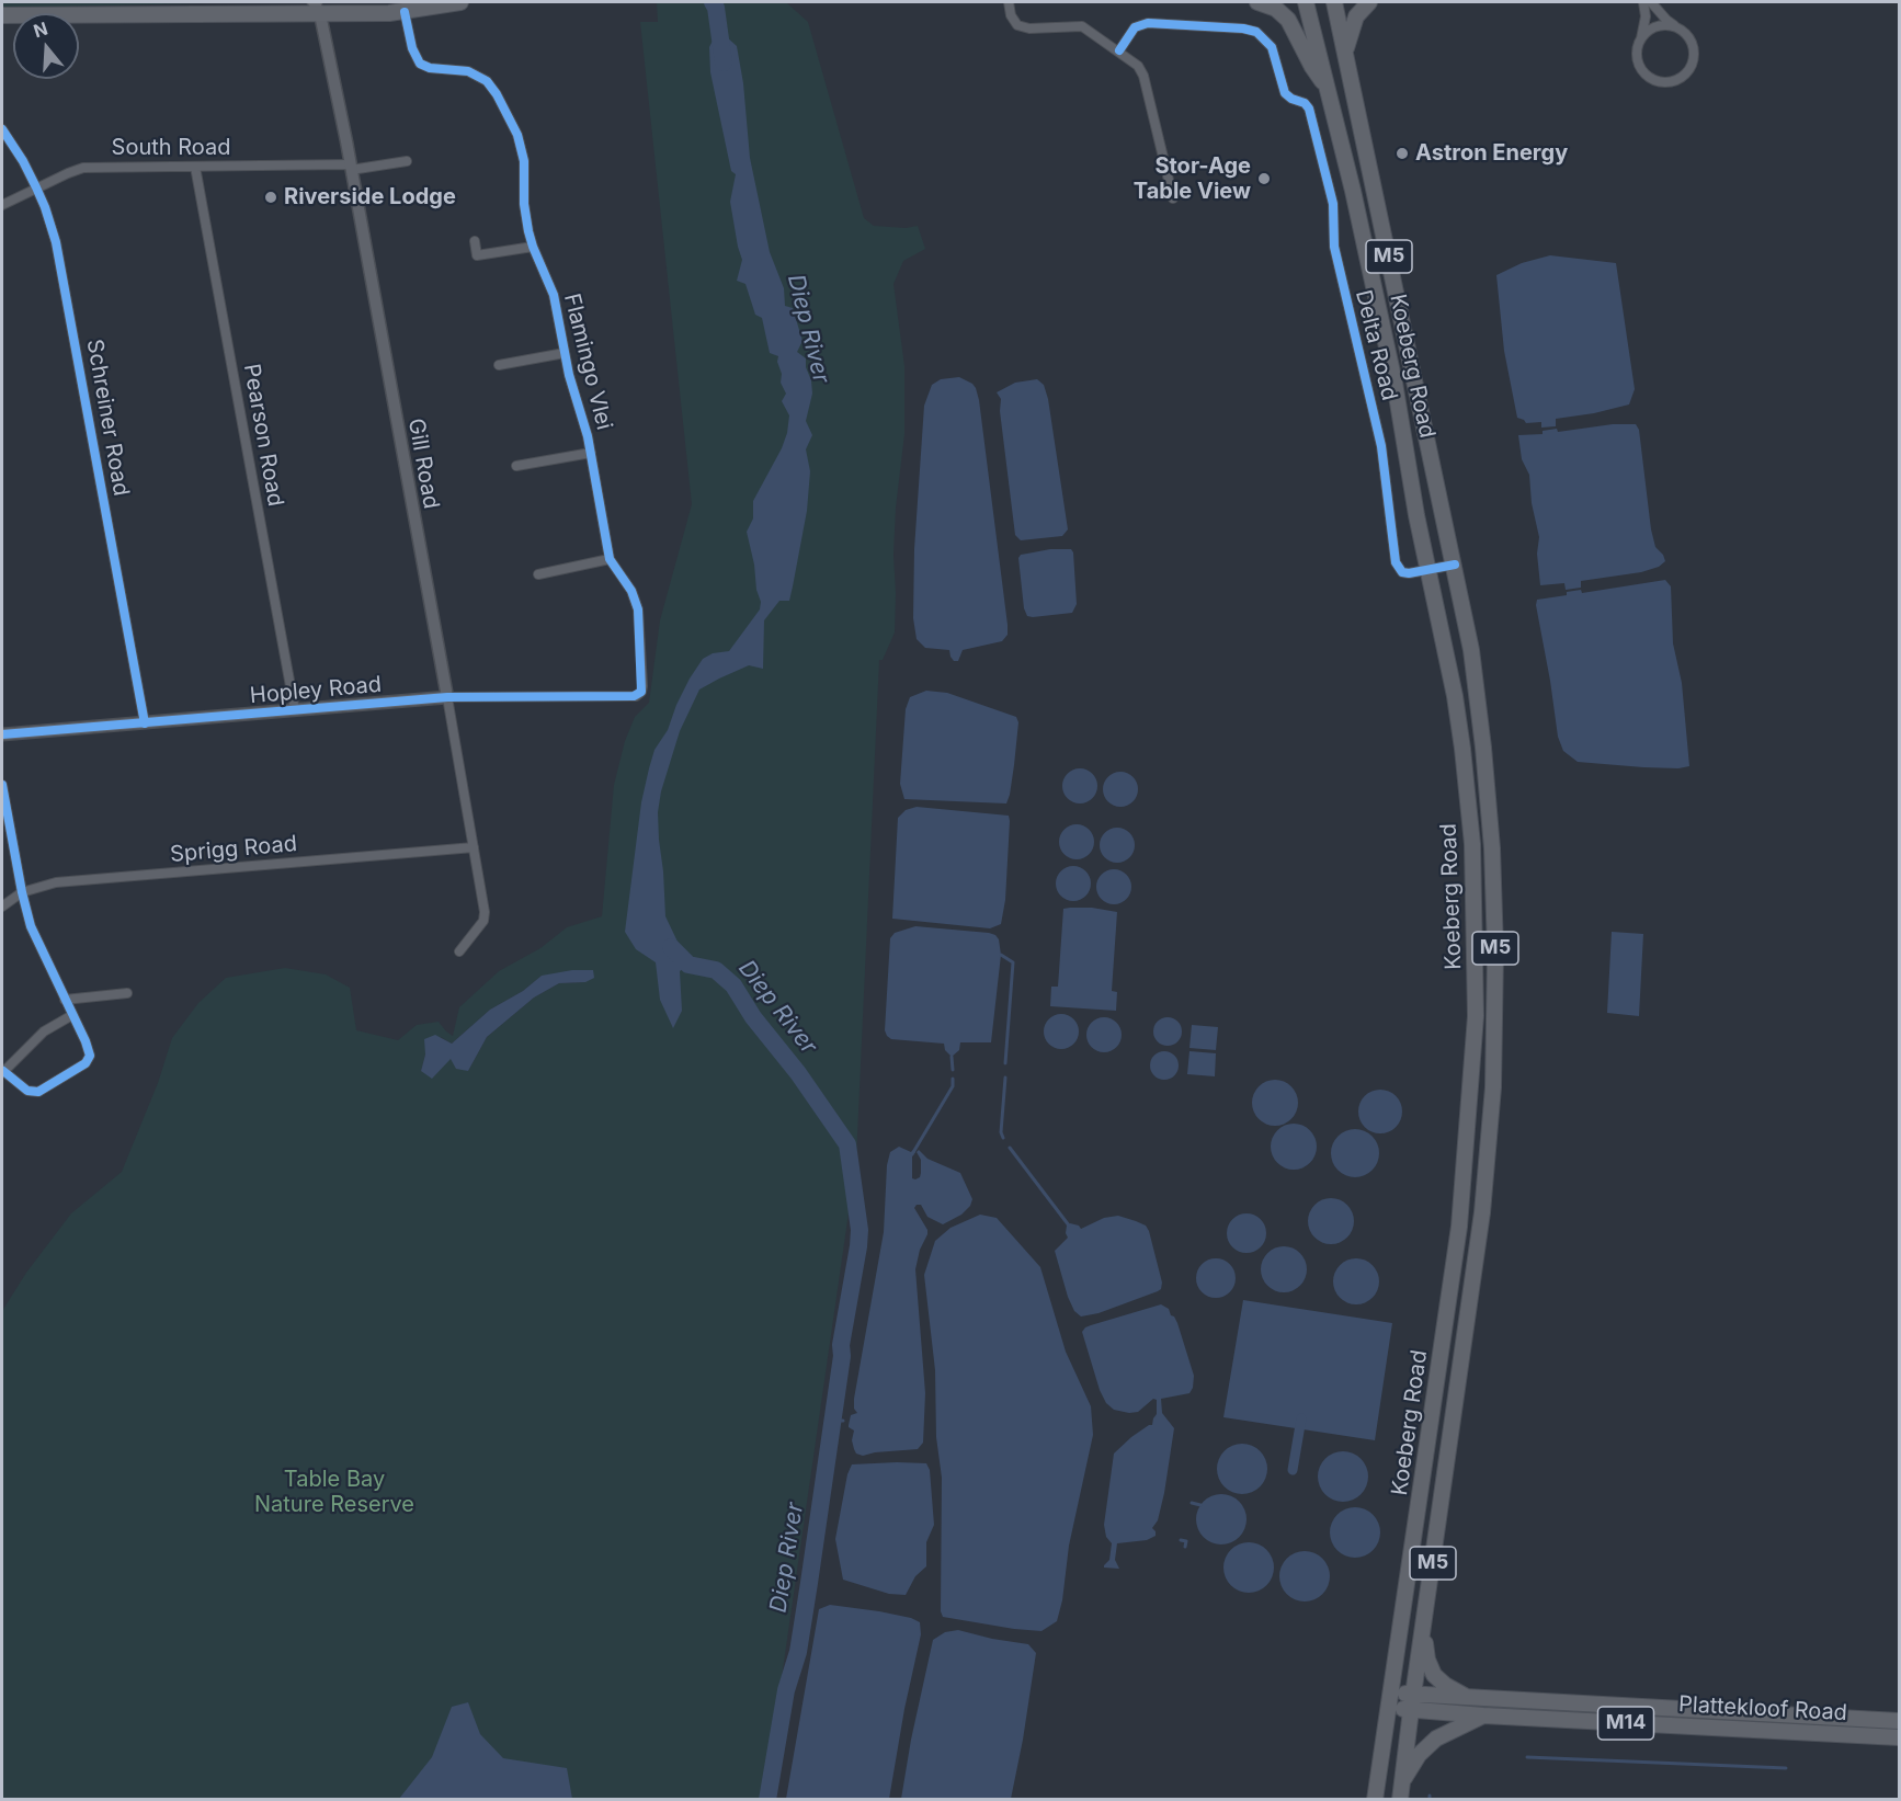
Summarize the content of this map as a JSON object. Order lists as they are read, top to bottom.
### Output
{
  "streets": {
    "main road": [
      "M5",
      "Koeberg Road",
      "Plattekloof Road",
      "M14"
    ],
    "street": [
      "South Road",
      "Delta Road",
      "Flamingo Vlei",
      "Schreiner Road",
      "Pearson Road",
      "Gill Road",
      "Hopley Road",
      "Sprigg Road"
    ]
  },
  "crossings": [
    ["South Road", "Schreiner Road"],
    ["South Road", "Pearson Road"],
    ["South Road", "Gill Road"],
    ["Delta Road", "Koeberg Road"],
    ["Flamingo Vlei", "Hopley Road"],
    ["Koeberg Road", "Plattekloof Road"],
    ["Schreiner Road", "Hopley Road"],
    ["Pearson Road", "Hopley Road"],
    ["Gill Road", "Hopley Road"],
    ["Gill Road", "Sprigg Road"]
  ],
  "water": ["Diep River"],
  "parks": ["Table Bay Nature Reserve"],
  "places": ["Astron Energy", "Stor-Age Table View", "Riverside Lodge"],
  "north": "top"
}
